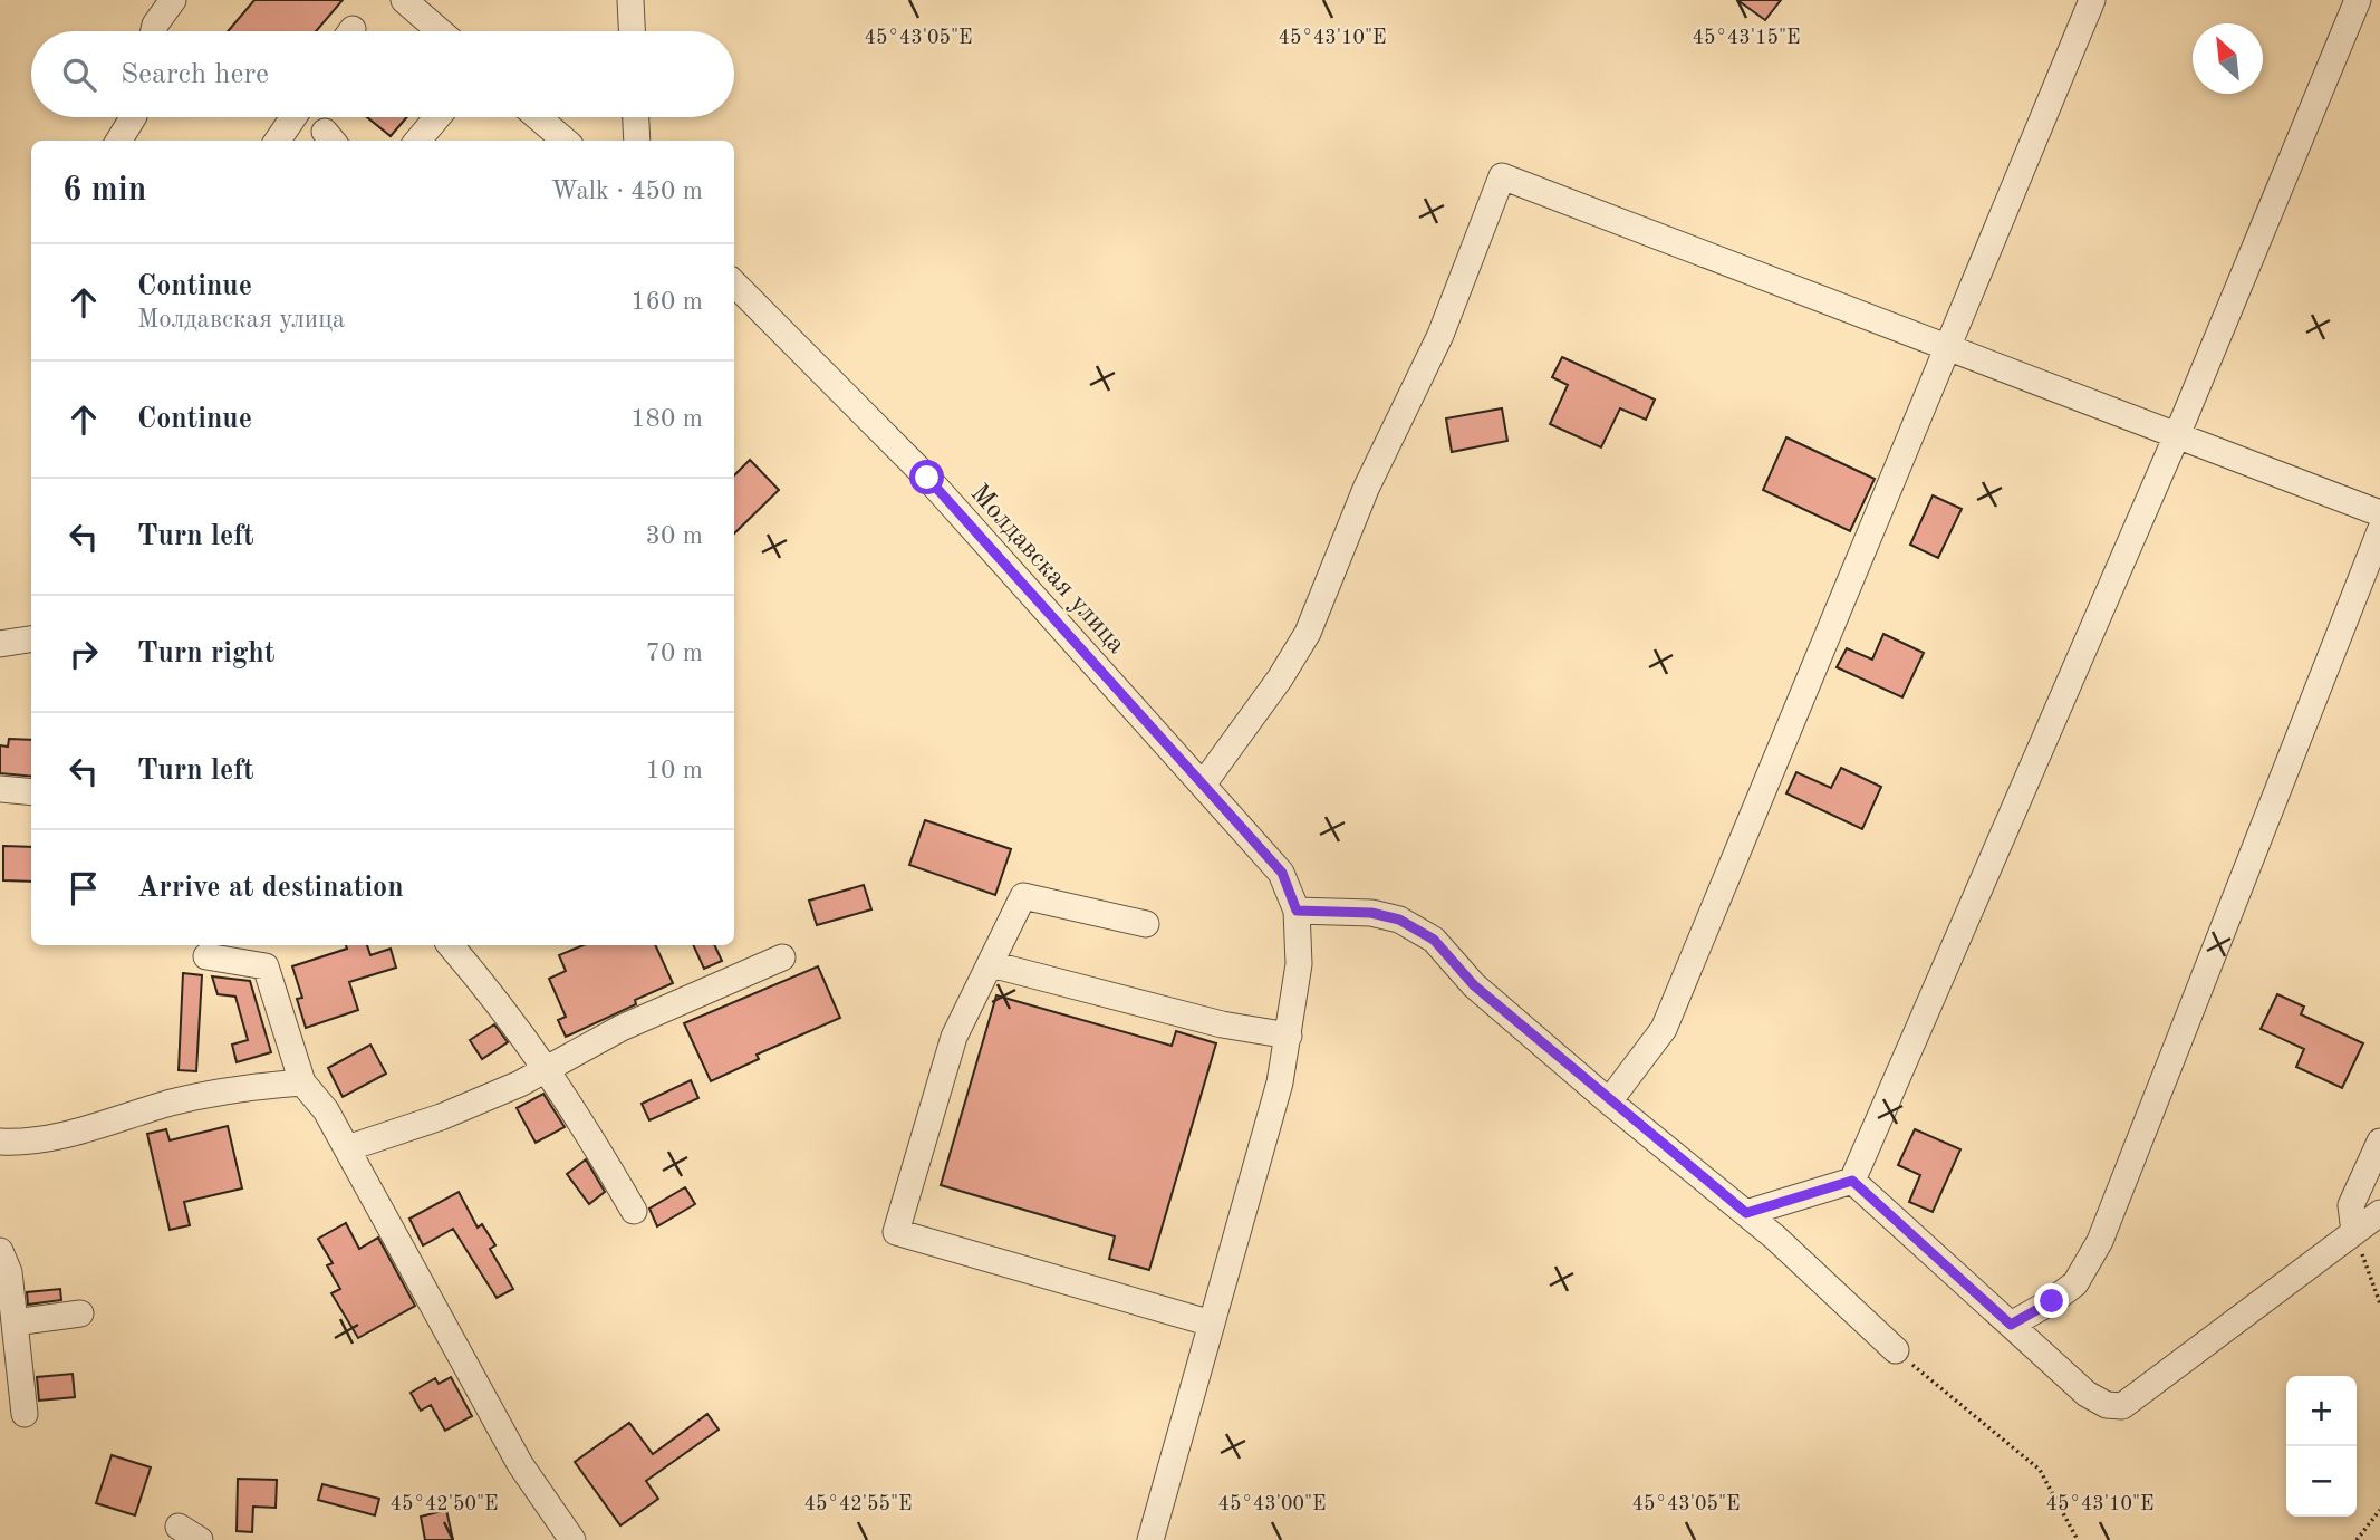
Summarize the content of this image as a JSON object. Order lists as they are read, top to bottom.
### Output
{
  "streets": {
    "street": ["Молдавская улица"]
  },
  "north": "top left",
  "page": {
    "search": "Search here",
    "heading": ["6 min", "Walk · 450 m"],
    "list": [
      ["Continue", "Молдавская улица", "160 m"],
      ["Continue", "180 m"],
      ["Turn left", "30 m"],
      ["Turn right", "70 m"],
      ["Turn left", "10 m"],
      "Arrive at destination"
    ],
    "map_buttons": ["+", "−"]
  },
  "coordinates": [
    "45°43'05\"E",
    "45°43'10\"E",
    "45°43'15\"E",
    "45°42'50\"E",
    "45°42'55\"E",
    "45°43'00\"E"
  ]
}
